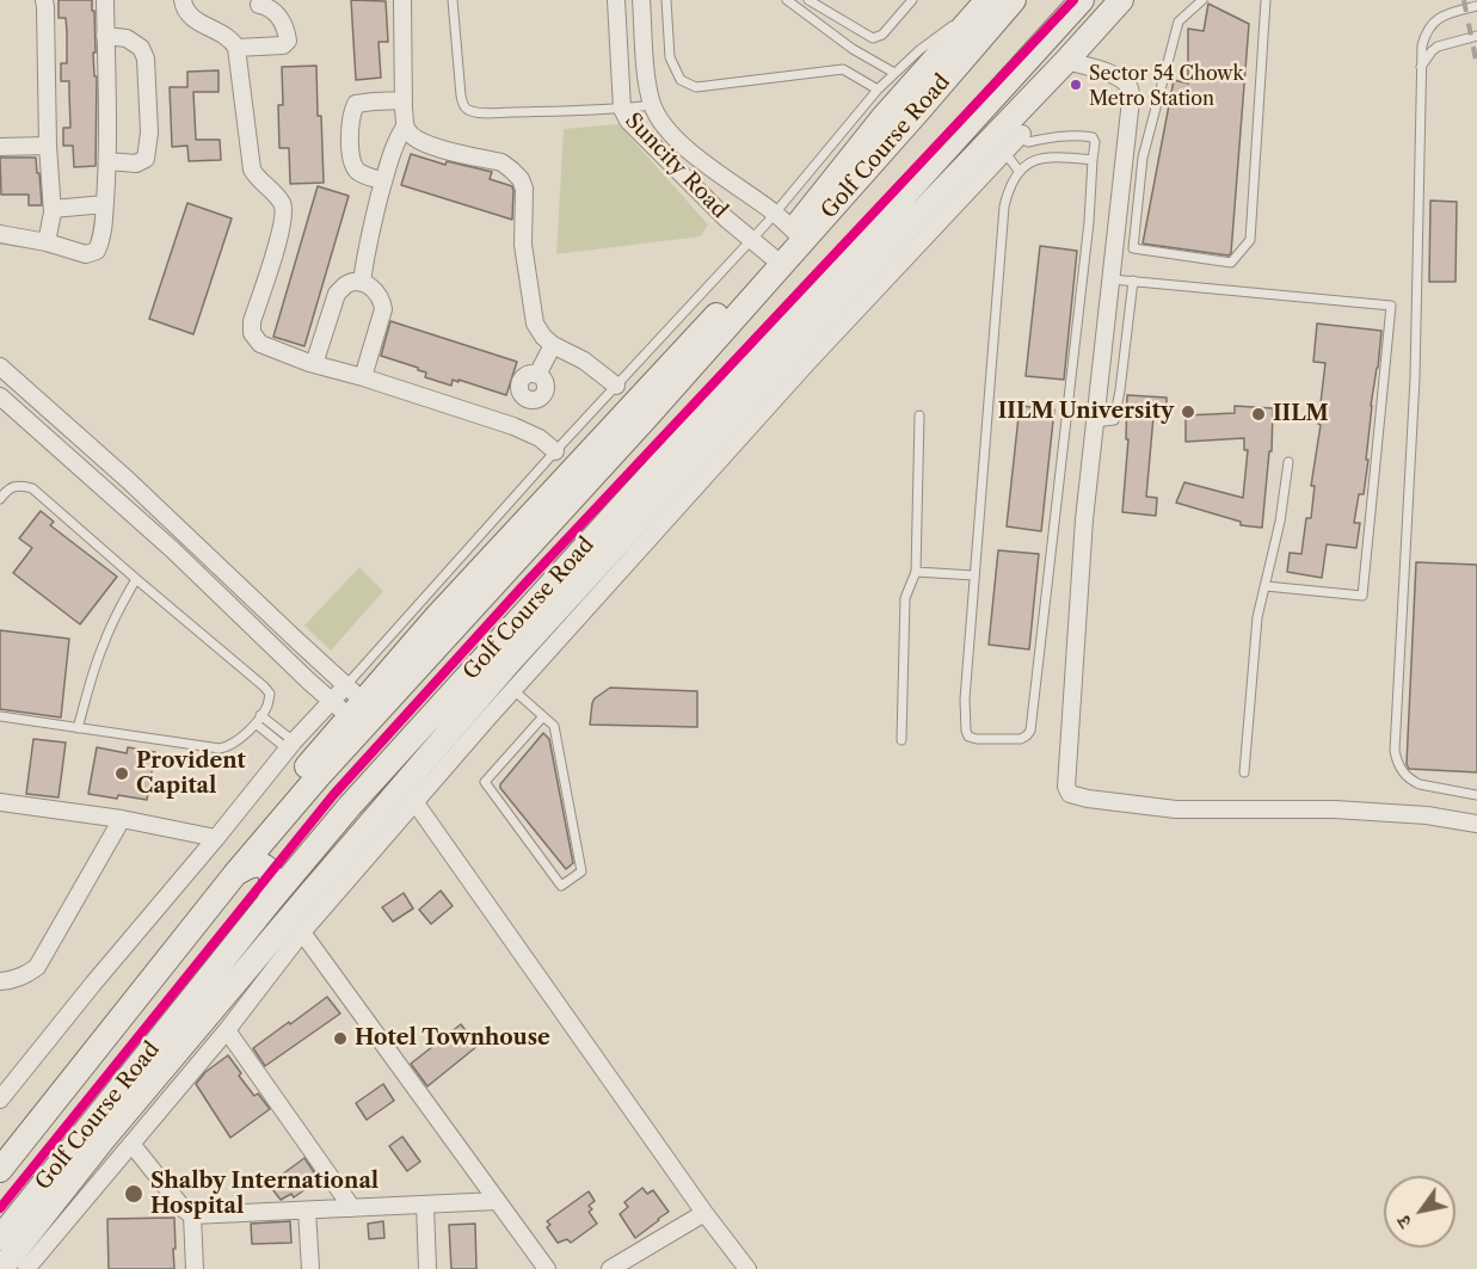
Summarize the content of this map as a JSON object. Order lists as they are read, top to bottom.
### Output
{
  "streets": {
    "main road": ["Golf Course Road"],
    "street": ["Suncity Road"]
  },
  "crossings": [
    ["Golf Course Road", "Suncity Road"]
  ],
  "places": [
    "Sector 54 Chowk Metro Station",
    "IILM University",
    "IILM",
    "Provident Capital",
    "Hotel Townhouse",
    "Shalby International Hospital"
  ],
  "north": "bottom left"
}
